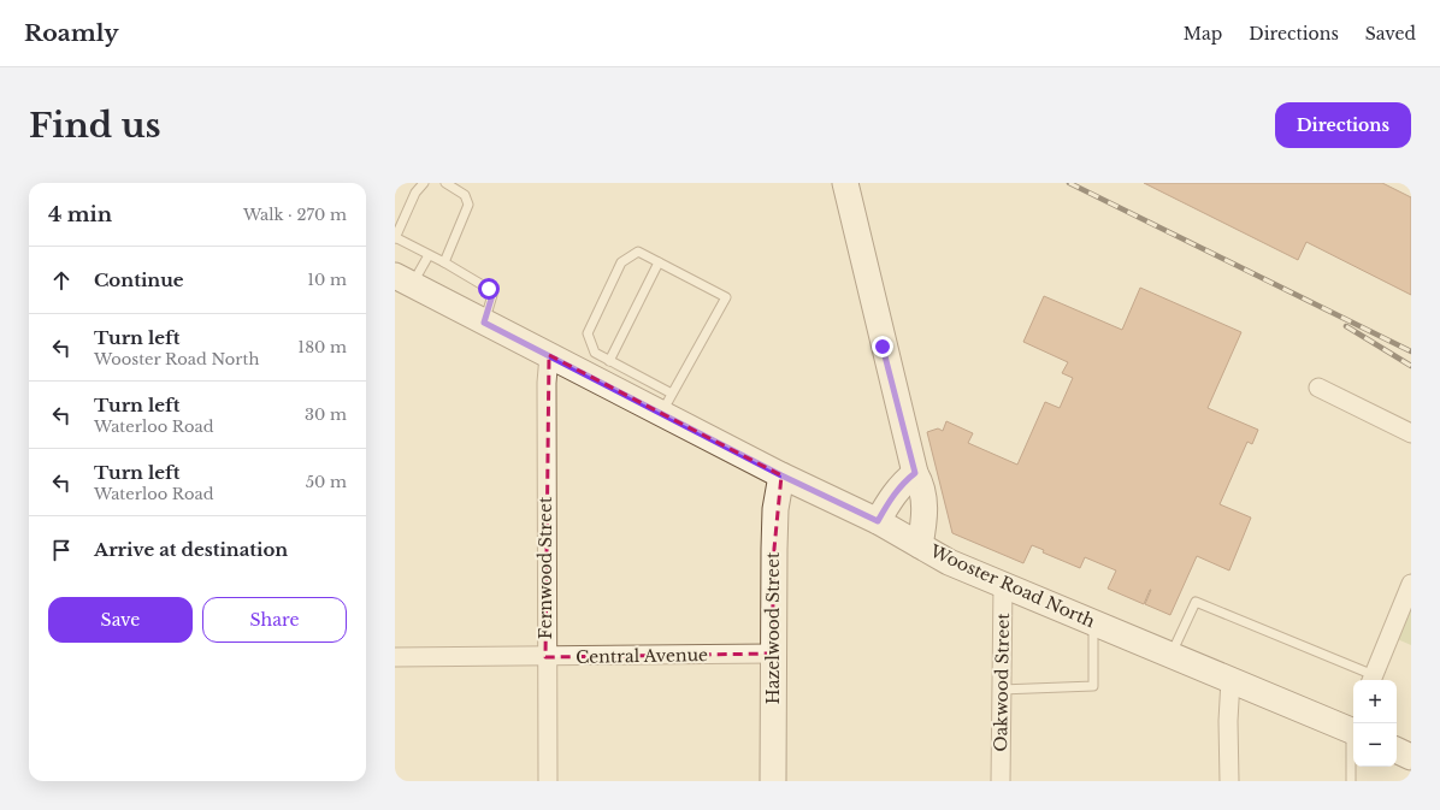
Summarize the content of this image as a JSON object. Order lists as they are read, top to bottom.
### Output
{
  "streets": {
    "main road": ["Wooster Road North", "Hazelwood Street"],
    "street": ["Fernwood Street", "Central Avenue", "Oakwood Street"]
  },
  "crossings": [
    ["Fernwood Street", "Wooster Road North"],
    ["Fernwood Street", "Central Avenue"],
    ["Wooster Road North", "Hazelwood Street"],
    ["Wooster Road North", "Oakwood Street"],
    ["Hazelwood Street", "Central Avenue"]
  ],
  "page": {
    "header": "Roamly",
    "nav": ["Map", "Directions", "Saved"],
    "buttons": [
      "Directions",
      ["Save", "Share"]
    ],
    "title": "Find us",
    "heading": ["4 min", "Walk · 270 m"],
    "list": [
      ["Continue", "10 m"],
      ["Turn left", "Wooster Road North", "180 m"],
      ["Turn left", "Waterloo Road", "30 m"],
      ["Turn left", "Waterloo Road", "50 m"],
      "Arrive at destination"
    ],
    "map_buttons": ["+", "−"]
  }
}
